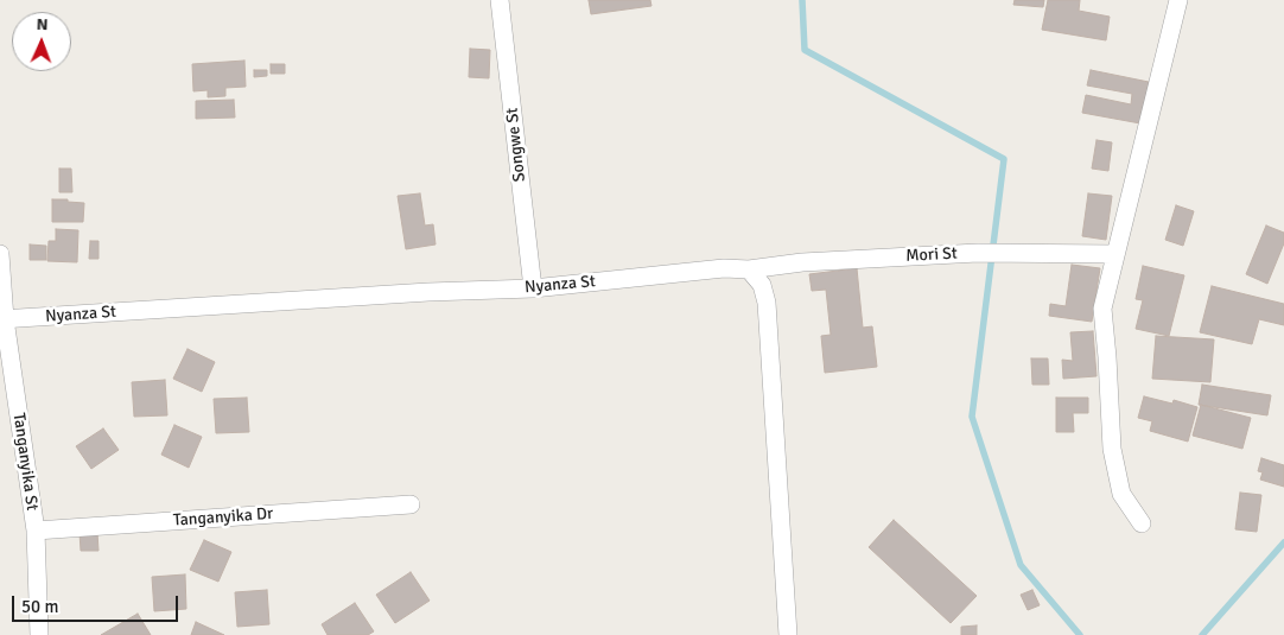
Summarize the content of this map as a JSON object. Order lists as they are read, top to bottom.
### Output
{
  "streets": {
    "street": [
      "Songwe St",
      "Mori St",
      "Nyanza St",
      "Tanganyika St",
      "Tanganyika Dr"
    ]
  },
  "crossings": [
    ["Songwe St", "Nyanza St"],
    ["Mori St", "Nyanza St"],
    ["Nyanza St", "Tanganyika St"],
    ["Tanganyika St", "Tanganyika Dr"]
  ],
  "scale_bar": "50 m",
  "north": "top"
}
